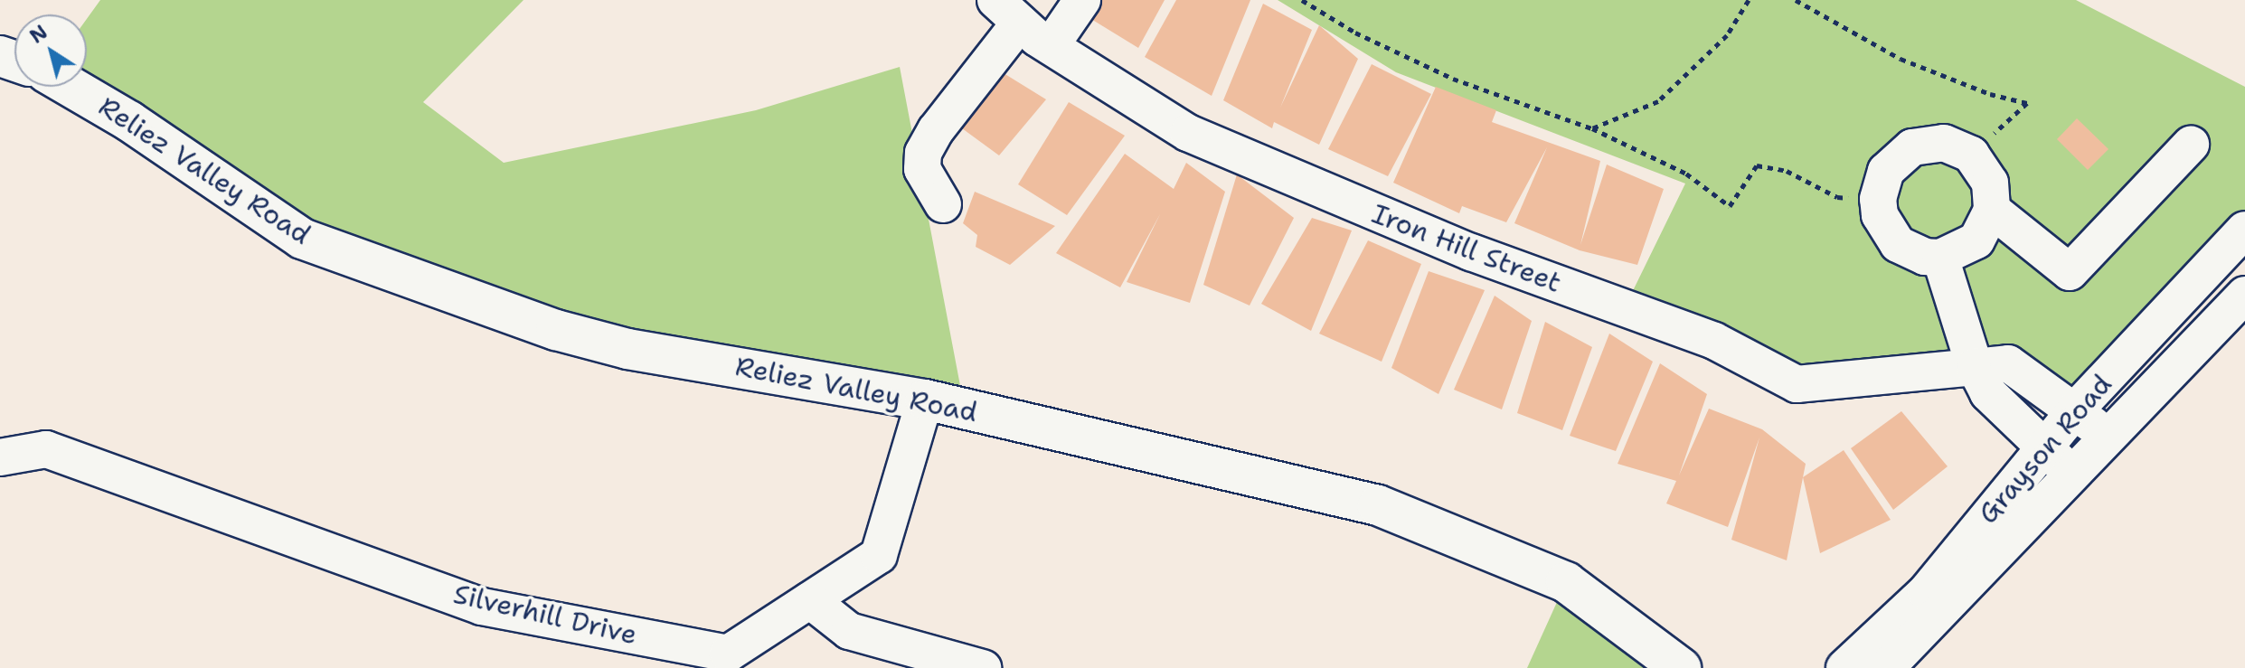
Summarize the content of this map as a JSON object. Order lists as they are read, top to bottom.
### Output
{
  "streets": {
    "main road": ["Reliez Valley Road"],
    "street": ["Iron Hill Street", "Grayson Road", "Silverhill Drive"]
  },
  "crossings": [
    ["Reliez Valley Road", "Silverhill Drive"],
    ["Iron Hill Street", "Grayson Road"]
  ],
  "north": "top left"
}
